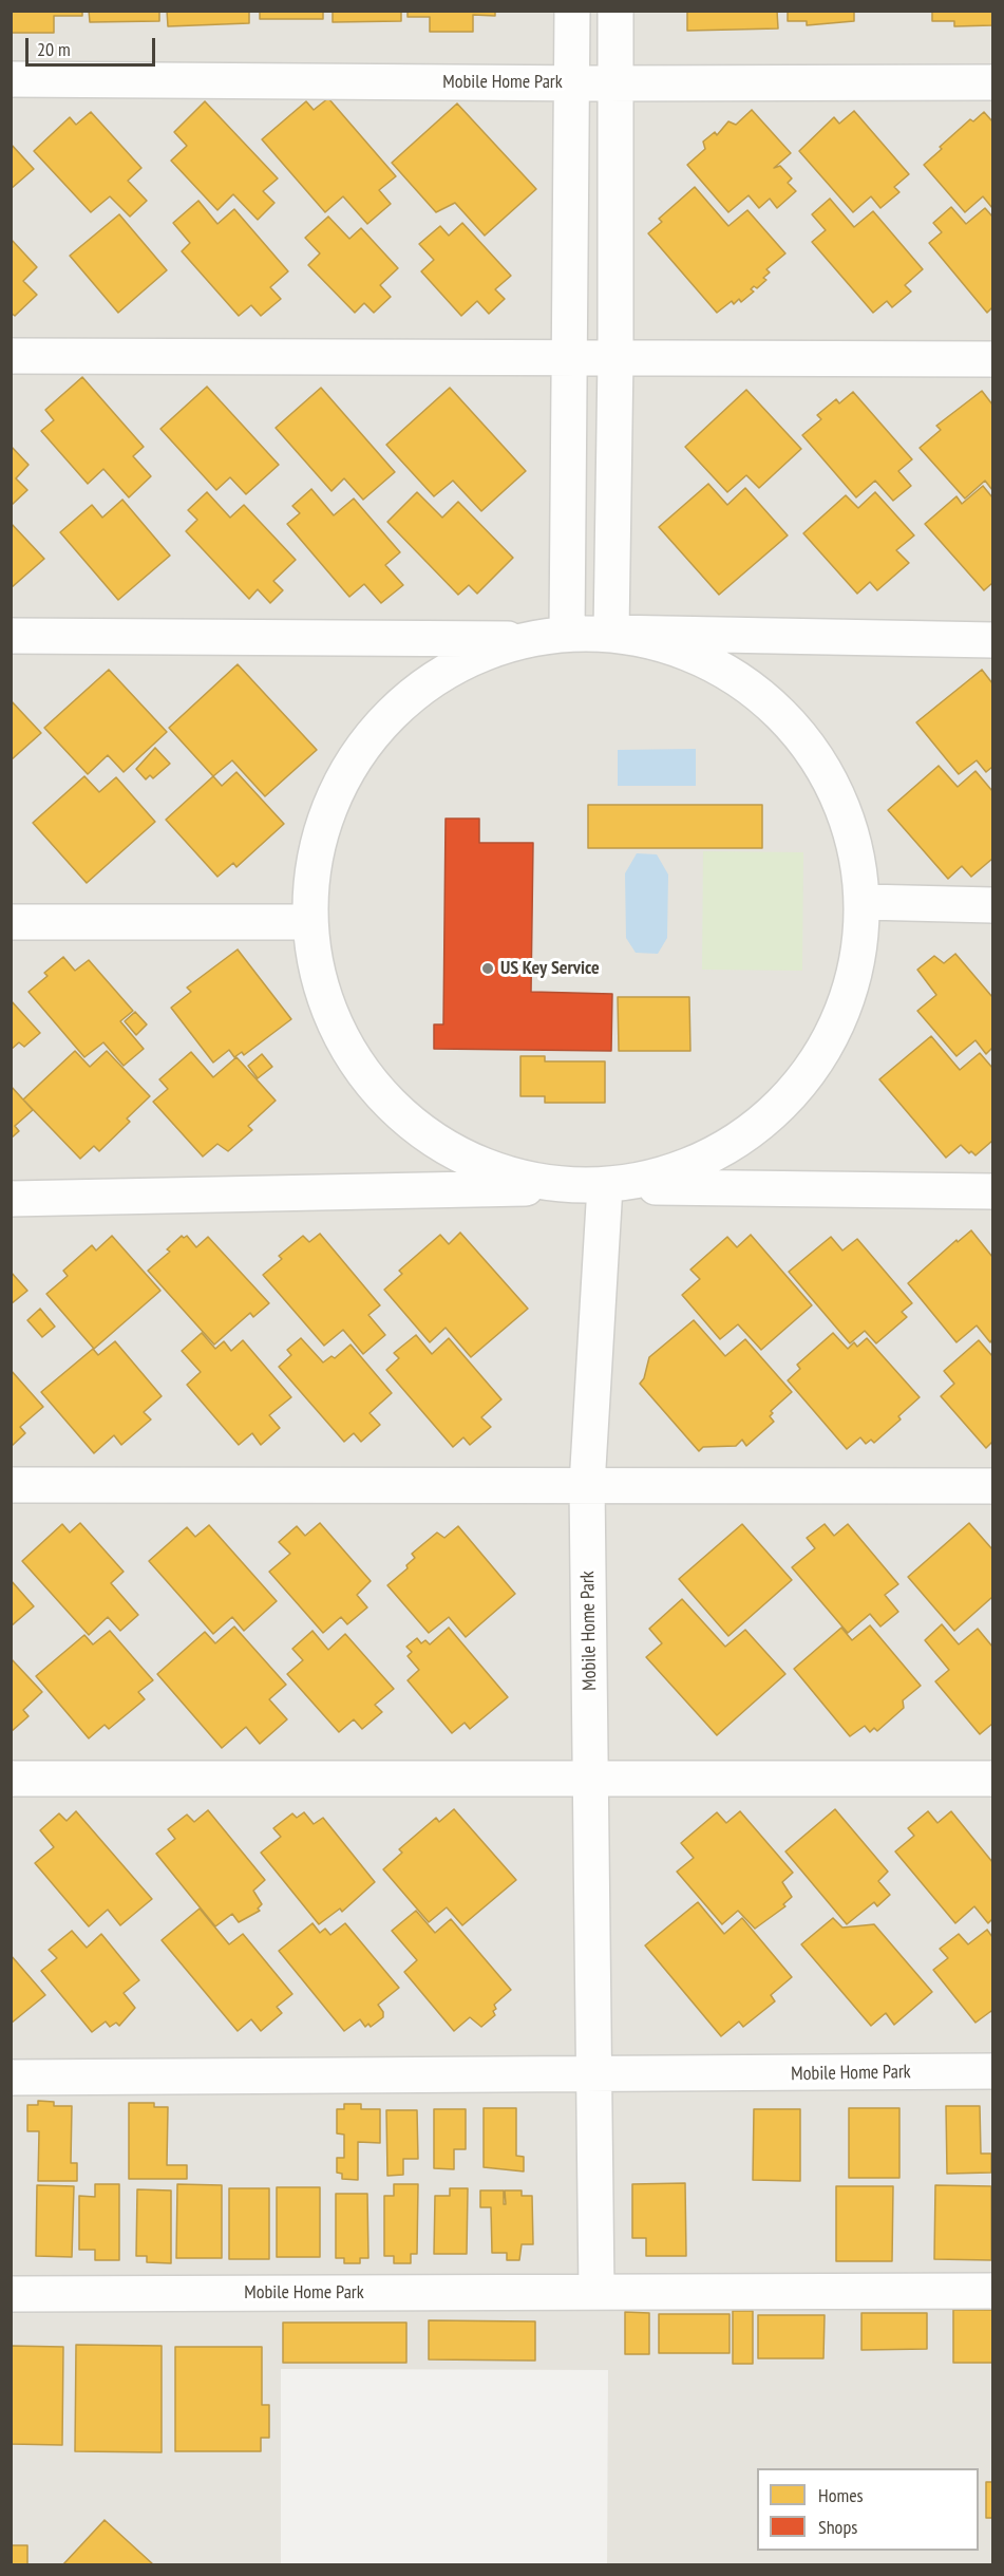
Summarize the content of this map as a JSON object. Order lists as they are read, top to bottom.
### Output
{
  "streets": {
    "street": ["Mobile Home Park"]
  },
  "places": ["US Key Service"],
  "legend": ["Homes", "Shops"],
  "scale_bar": "20 m"
}
